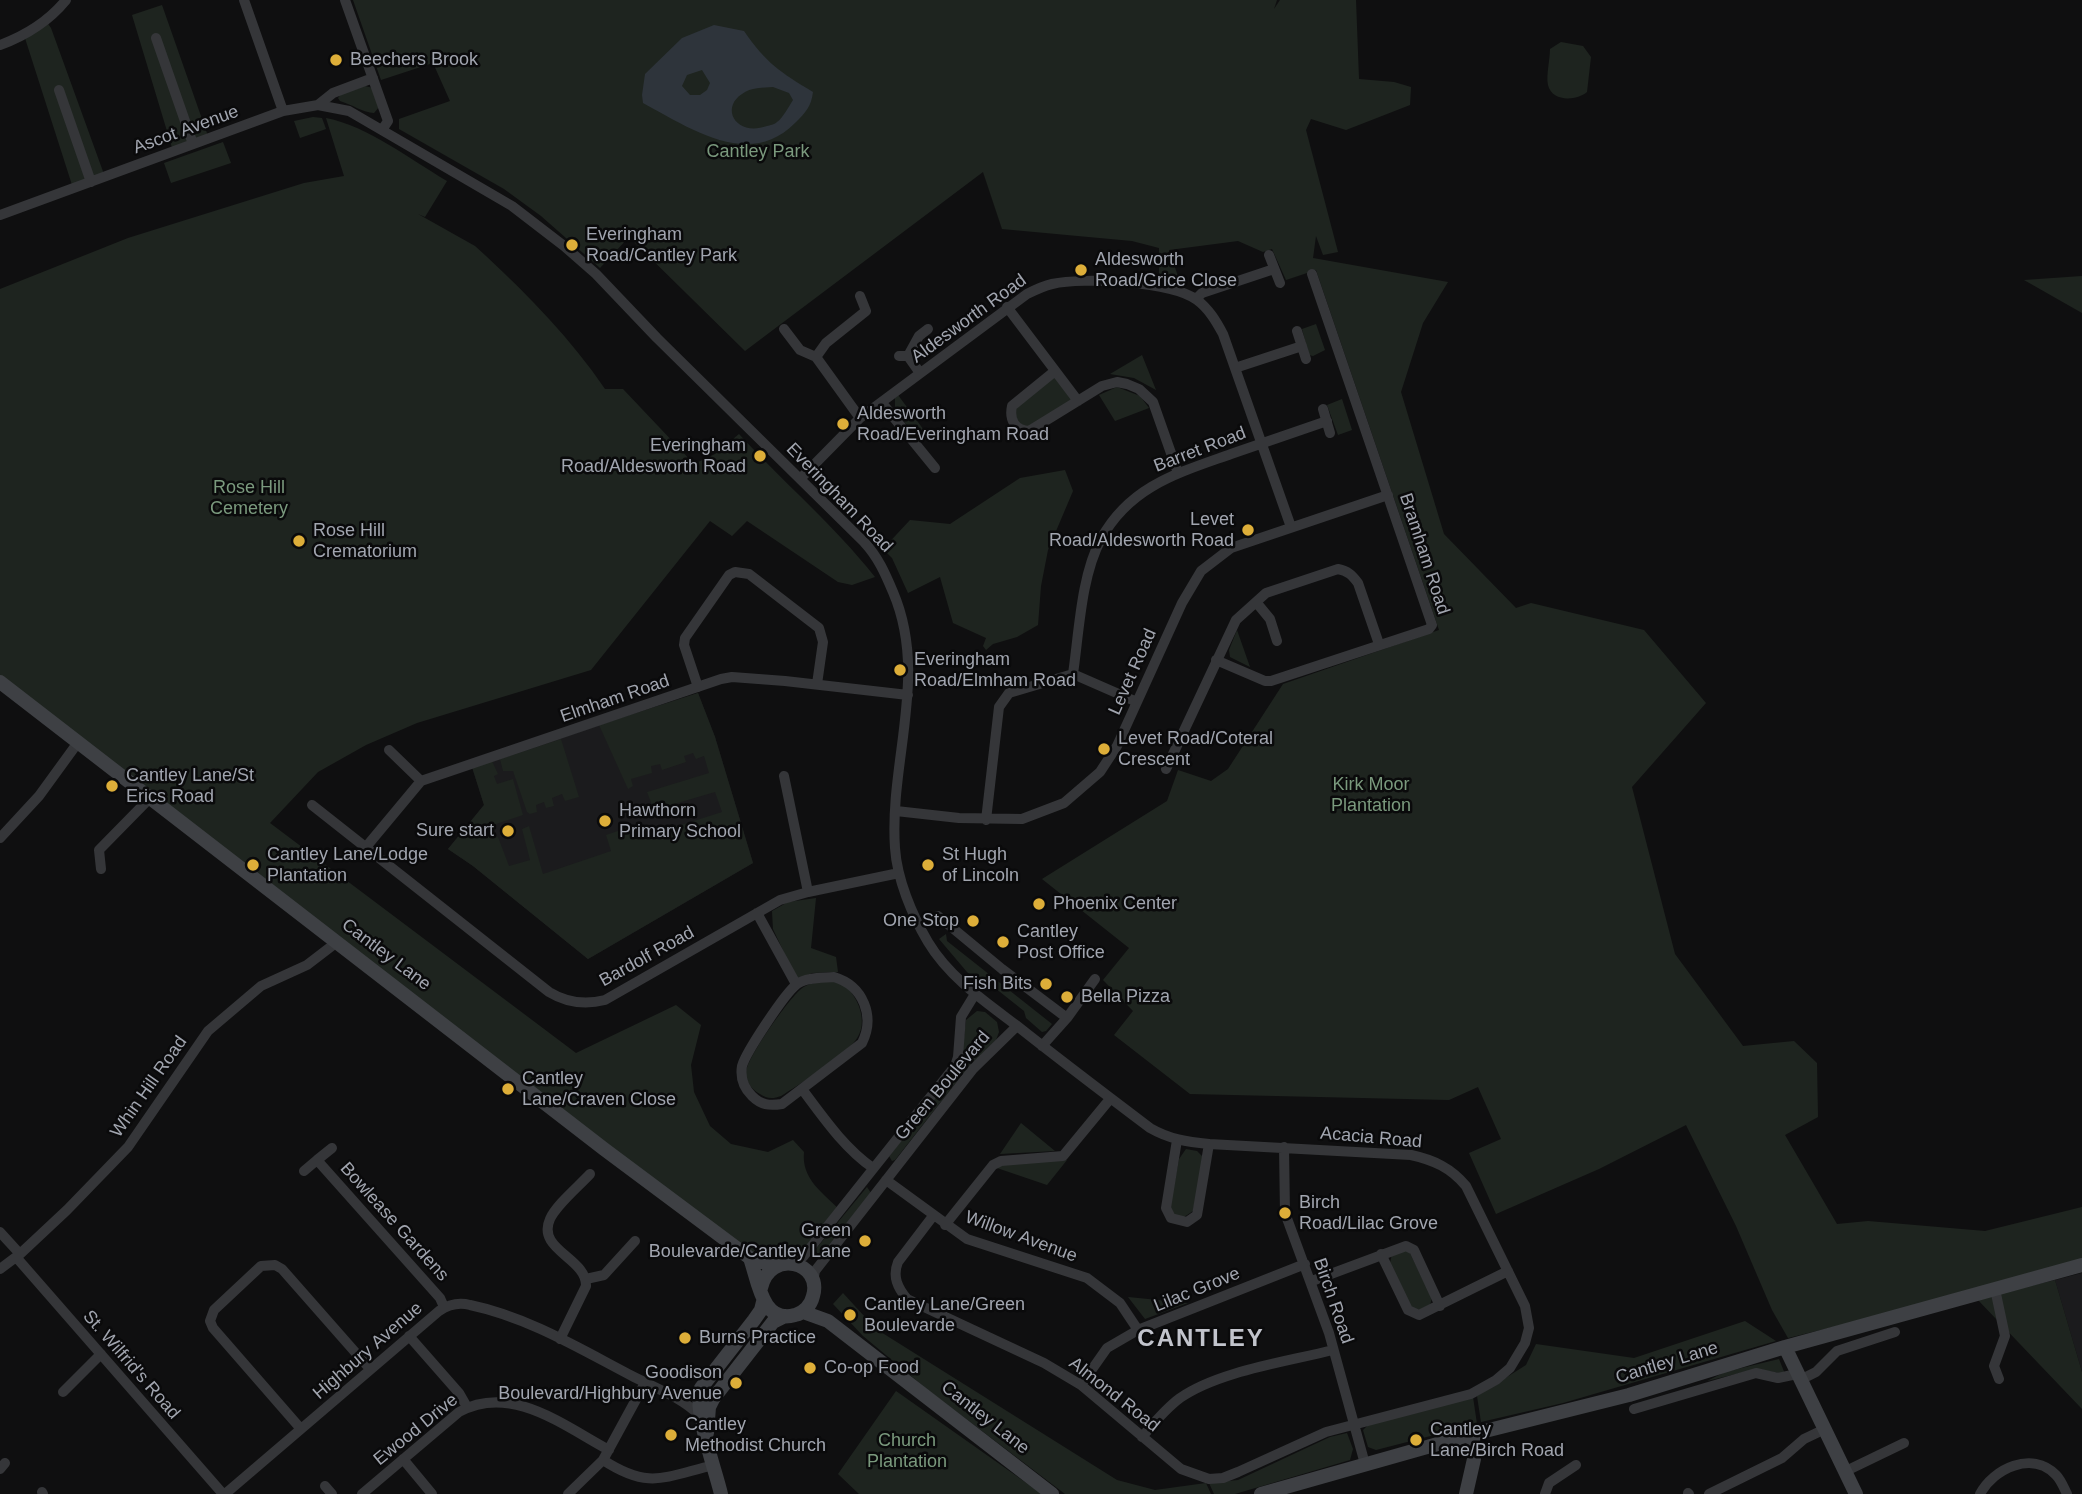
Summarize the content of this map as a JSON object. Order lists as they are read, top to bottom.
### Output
{
  "streets": {
    "main road": ["Cantley Lane"],
    "street": [
      "Ascot Avenue",
      "Aldesworth Road",
      "Barret Road",
      "Everingham Road",
      "Bramham Road",
      "Levet Road",
      "Elmham Road",
      "Bardolf Road",
      "Green Boulevard",
      "Whin Hill Road",
      "Acacia Road",
      "Bowlease Gardens",
      "Willow Avenue",
      "Lilac Grove",
      "Birch Road",
      "Highbury Avenue",
      "St. Wilfrid's Road",
      "Almond Road",
      "Ewood Drive"
    ]
  },
  "crossings": [
    ["Ascot Avenue", "Everingham Road"],
    ["Aldesworth Road", "Barret Road"],
    ["Aldesworth Road", "Everingham Road"],
    ["Aldesworth Road", "Levet Road"],
    ["Everingham Road", "Levet Road"],
    ["Everingham Road", "Elmham Road"],
    ["Everingham Road", "Bardolf Road"],
    ["Everingham Road", "Green Boulevard"],
    ["Everingham Road", "Acacia Road"],
    ["Bramham Road", "Levet Road"],
    ["Cantley Lane", "Green Boulevard"],
    ["Cantley Lane", "Whin Hill Road"],
    ["Cantley Lane", "Birch Road"],
    ["Green Boulevard", "Acacia Road"],
    ["Green Boulevard", "Willow Avenue"],
    ["Whin Hill Road", "St. Wilfrid's Road"],
    ["Acacia Road", "Birch Road"],
    ["Acacia Road", "Almond Road"],
    ["Bowlease Gardens", "Highbury Avenue"],
    ["Willow Avenue", "Lilac Grove"],
    ["Willow Avenue", "Almond Road"],
    ["Lilac Grove", "Birch Road"],
    ["Lilac Grove", "Almond Road"],
    ["Birch Road", "Almond Road"],
    ["Highbury Avenue", "St. Wilfrid's Road"]
  ],
  "districts": ["CANTLEY"],
  "parks": [
    "Cantley Park",
    "Rose Hill Cemetery",
    "Kirk Moor Plantation",
    "Church Plantation"
  ],
  "places": [
    "Beechers Brook",
    "Everingham Road/Cantley Park",
    "Aldesworth Road/Grice Close",
    "Aldesworth Road/Everingham Road",
    "Everingham Road/Aldesworth Road",
    "Levet Road/Aldesworth Road",
    "Rose Hill Crematorium",
    "Everingham Road/Elmham Road",
    "Levet Road/Coteral Crescent",
    "Cantley Lane/St Erics Road",
    "Hawthorn Primary School",
    "Sure start",
    "Cantley Lane/Lodge Plantation",
    "St Hugh of Lincoln",
    "Phoenix Center",
    "One Stop",
    "Cantley Post Office",
    "Fish Bits",
    "Bella Pizza",
    "Cantley Lane/Craven Close",
    "Birch Road/Lilac Grove",
    "Green Boulevarde/Cantley Lane",
    "Cantley Lane/Green Boulevarde",
    "Burns Practice",
    "Co-op Food",
    "Goodison Boulevard/Highbury Avenue",
    "Cantley Methodist Church",
    "Cantley Lane/Birch Road"
  ]
}
